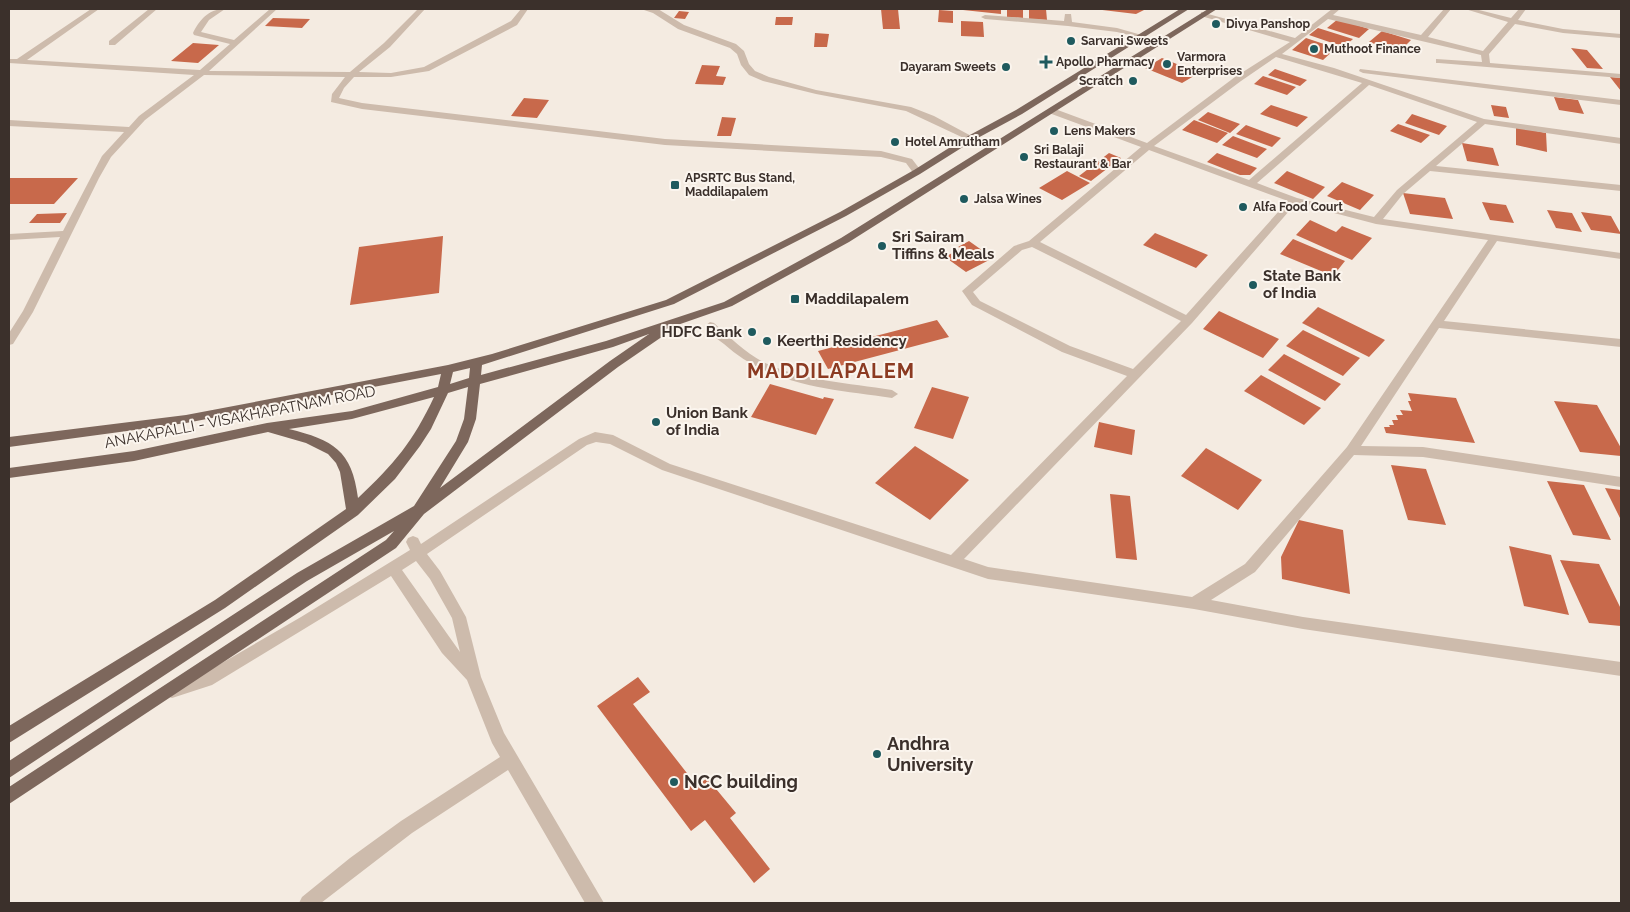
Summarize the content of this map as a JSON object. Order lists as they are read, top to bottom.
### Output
{
  "streets": {
    "main road": ["ANAKAPALLI - VISAKHAPATNAM ROAD"]
  },
  "districts": ["MADDILAPALEM"],
  "places": {
    "other": [
      "Divya Panshop",
      "Sarvani Sweets",
      "Muthoot Finance",
      "Varmora Enterprises",
      "Dayaram Sweets",
      "Scratch",
      "Lens Makers",
      "Hotel Amrutham",
      "Sri Balaji Restaurant & Bar",
      "Jalsa Wines",
      "Alfa Food Court",
      "Sri Sairam Tiffins & Meals",
      "State Bank of India",
      "HDFC Bank",
      "Keerthi Residency",
      "Union Bank of India",
      "Andhra University",
      "NCC building"
    ],
    "health": ["Apollo Pharmacy"],
    "transit": ["APSRTC Bus Stand, Maddilapalem", "Maddilapalem"]
  }
}
